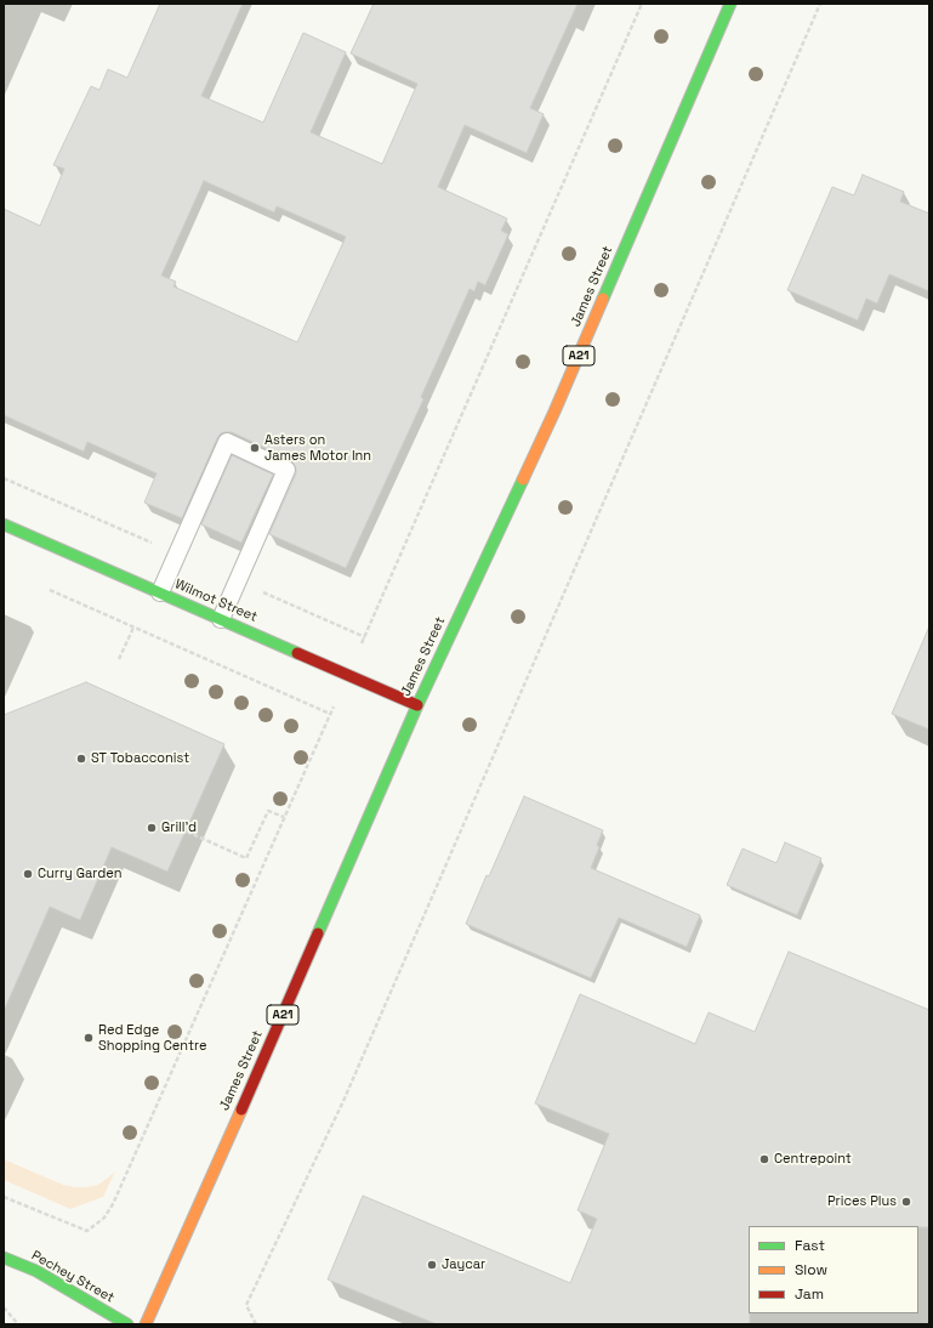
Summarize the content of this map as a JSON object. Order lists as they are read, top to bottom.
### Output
{
  "streets": {
    "main road": [
      "James Street",
      "A21",
      "Wilmot Street",
      "Pechey Street"
    ]
  },
  "crossings": [
    ["James Street", "Wilmot Street"]
  ],
  "places": [
    "Asters on James Motor Inn",
    "ST Tobacconist",
    "Grill'd",
    "Curry Garden",
    "Red Edge Shopping Centre",
    "Centrepoint",
    "Prices Plus",
    "Jaycar"
  ],
  "legend": ["Fast", "Slow", "Jam"]
}
